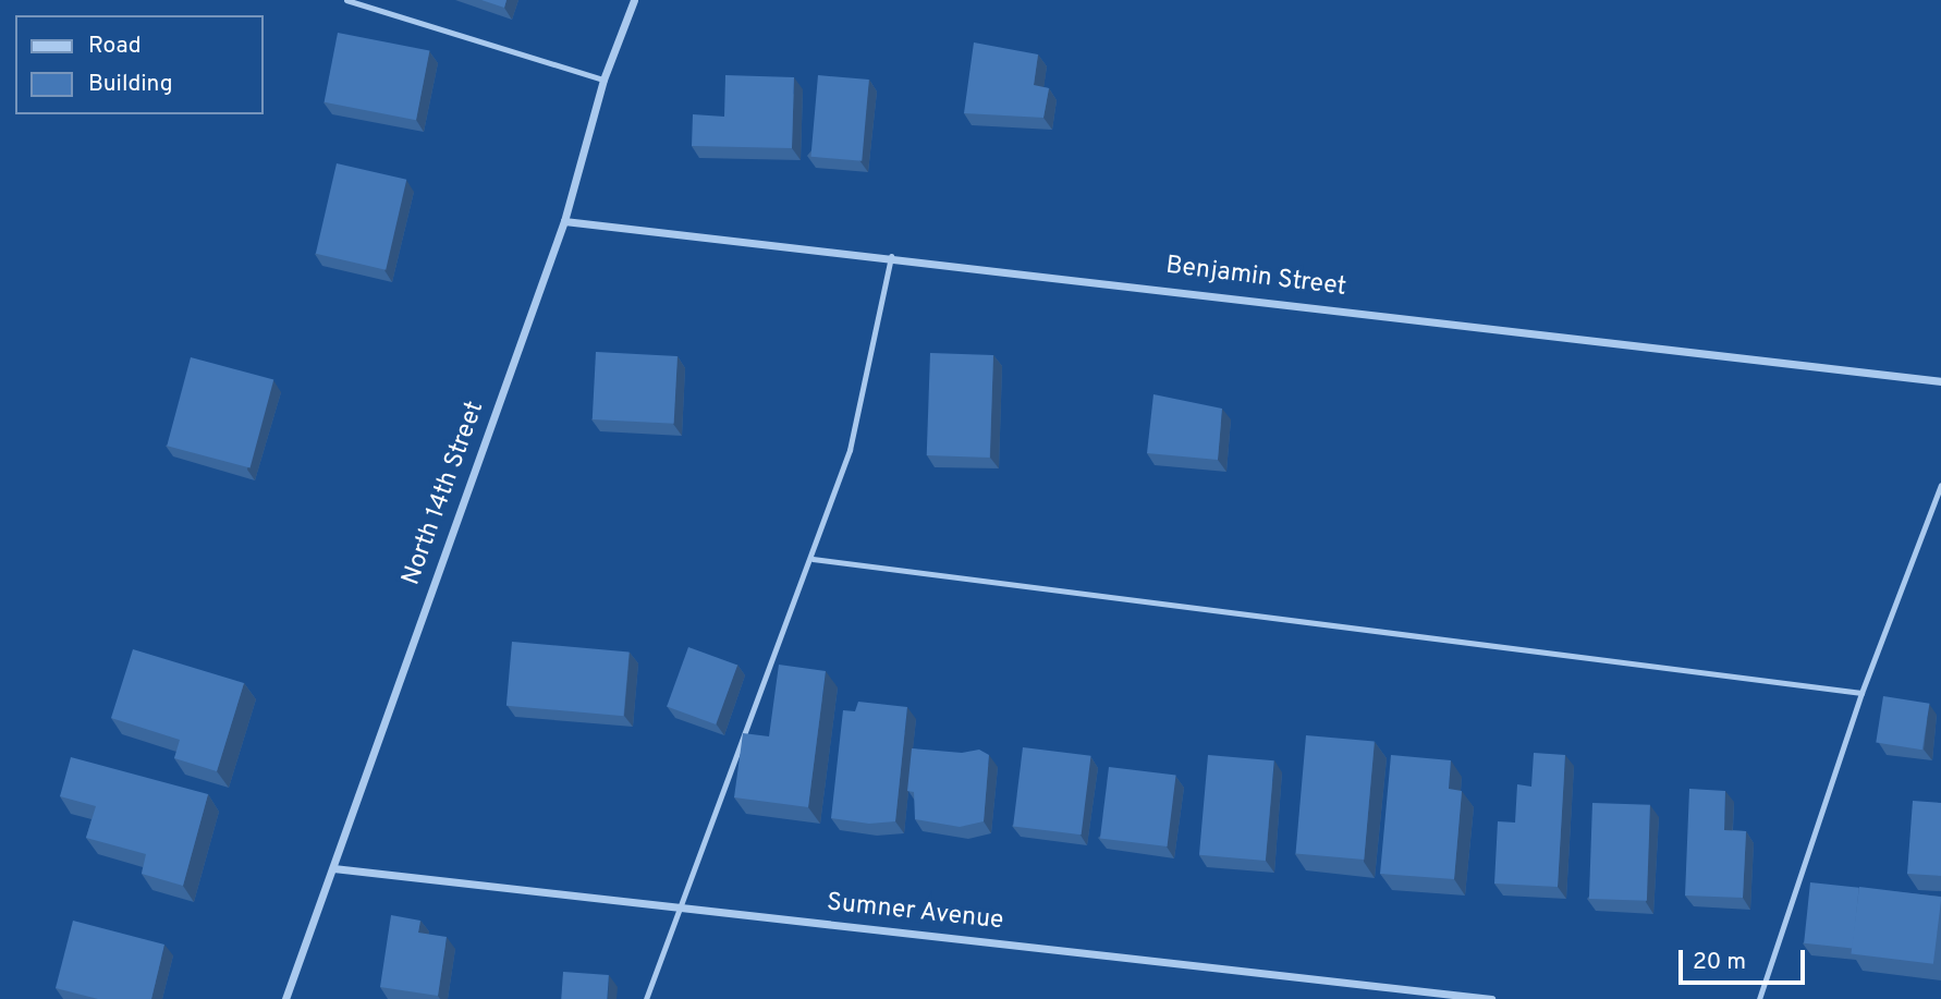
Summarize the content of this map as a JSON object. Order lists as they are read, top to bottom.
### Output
{
  "streets": {
    "street": ["Benjamin Street", "North 14th Street", "Sumner Avenue"]
  },
  "crossings": [
    ["Benjamin Street", "North 14th Street"],
    ["North 14th Street", "Sumner Avenue"]
  ],
  "legend": ["Road", "Building"],
  "scale_bar": "20 m"
}
